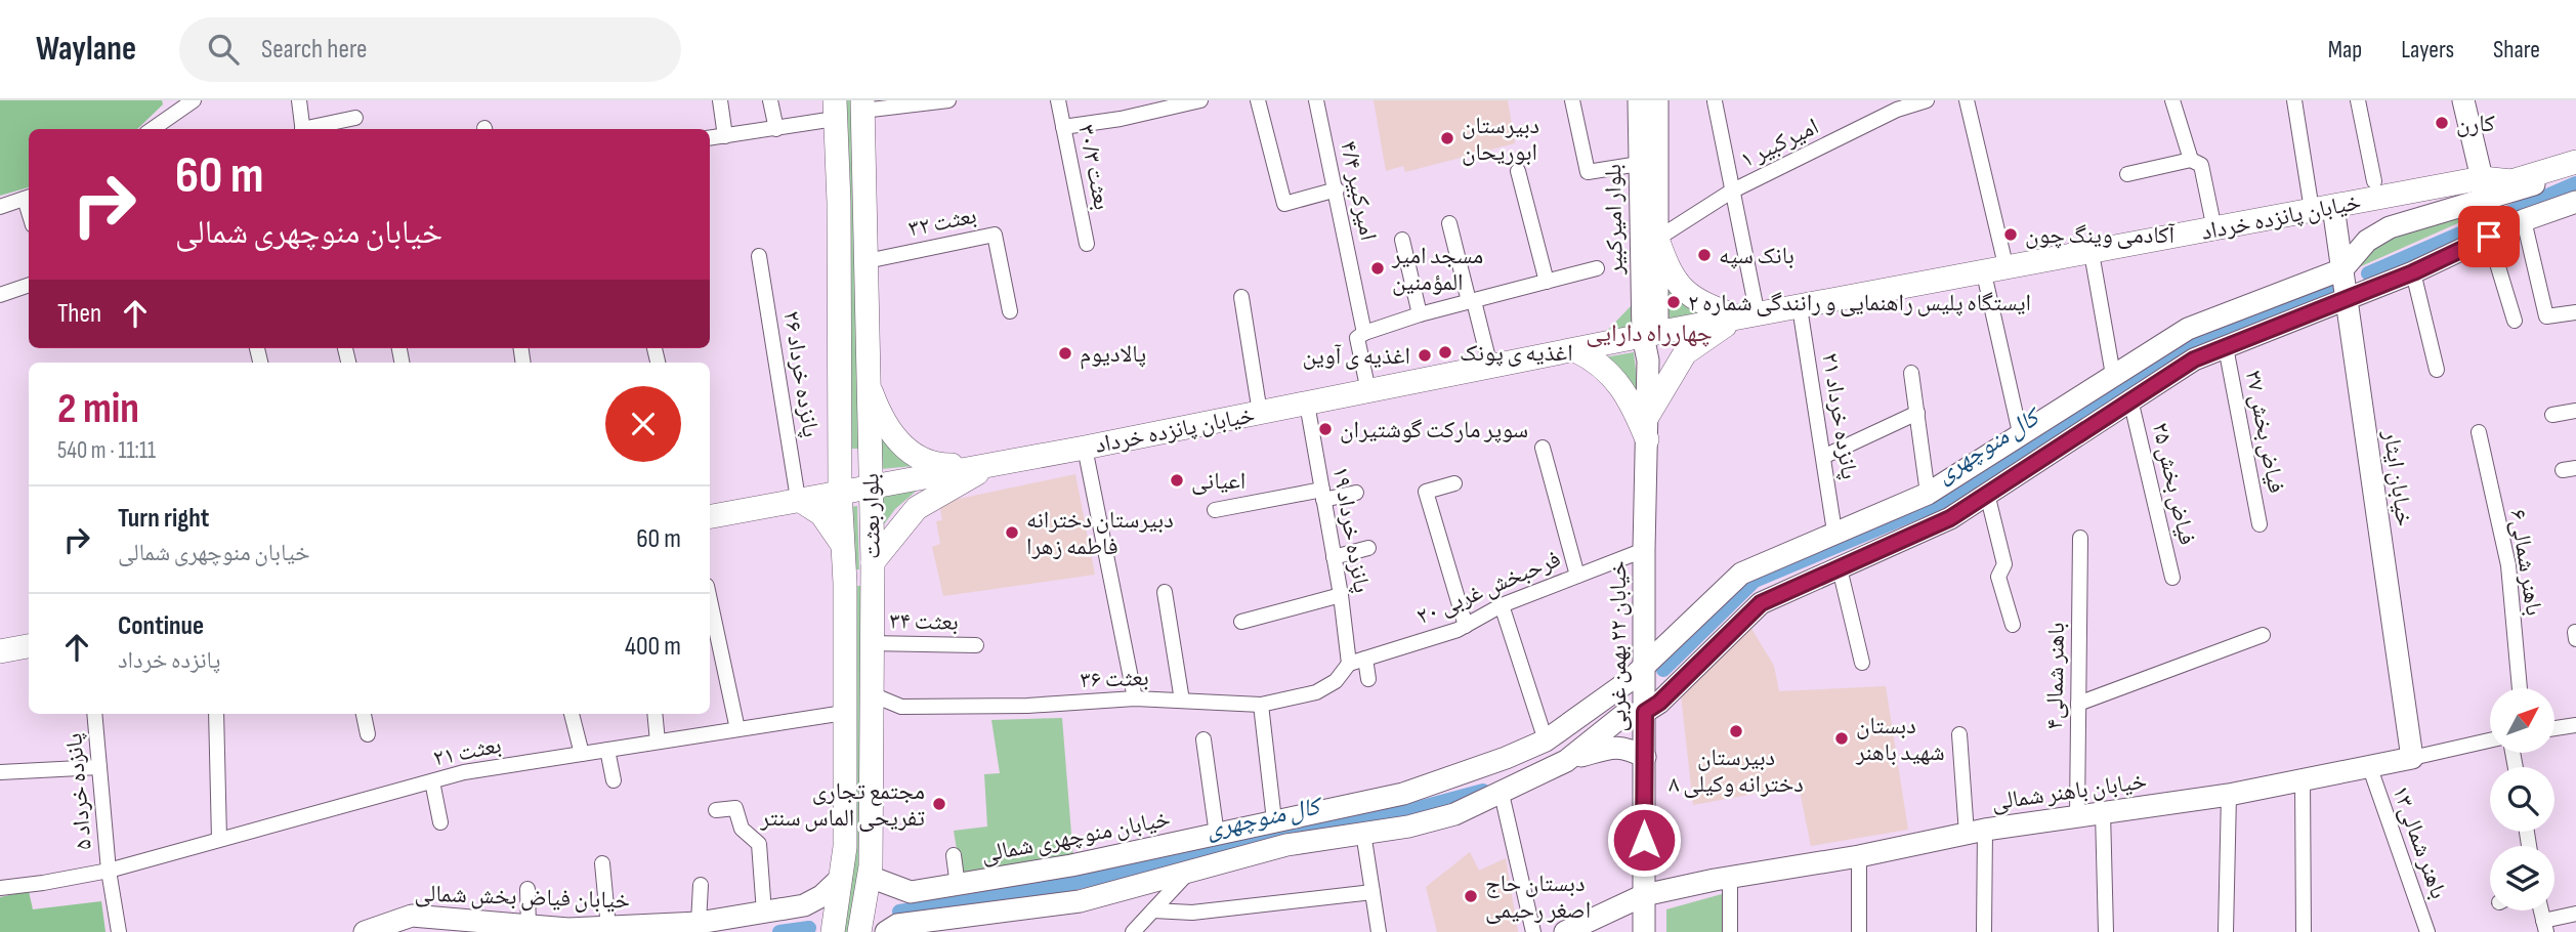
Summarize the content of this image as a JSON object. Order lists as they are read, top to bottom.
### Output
{
  "streets": {
    "main road": ["خیابان پانزده خرداد", "بلوار بعثت"],
    "street": [
      "امیرکبیر ۱",
      "بعثت ۳۰/۳",
      "امیرکبیر ۴/۴",
      "بلوار امیرکبیر",
      "بعثت ۳۲",
      "پانزده خرداد ۲۶",
      "پانزده خرداد ۲۱",
      "فیاض بخش ۲۷",
      "خیابان ایثار",
      "فیاض بخش ۲۵",
      "پانزده خرداد ۱۹",
      "باهنر شمالی۶",
      "فرحبخش غربی ۲۰",
      "بعثت ۳۴",
      "خیابان ۲۲ بهمن غربی",
      "باهنر شمالی۴",
      "بعثت ۳۶",
      "بعثت ۲۱",
      "خیابان باهنر شمالی",
      "پانزده خرداد ۵",
      "خیابان منوچهری شمالی",
      "باهنر شمالی۱۳",
      "خیابان فیاض بخش شمالی"
    ]
  },
  "crossings": [
    ["امیرکبیر ۱", "بلوار امیرکبیر"],
    ["امیرکبیر ۴/۴", "خیابان پانزده خرداد"],
    ["خیابان پانزده خرداد", "بلوار امیرکبیر"],
    ["خیابان پانزده خرداد", "پانزده خرداد ۲۶"],
    ["خیابان پانزده خرداد", "پانزده خرداد ۲۱"],
    ["خیابان پانزده خرداد", "خیابان ایثار"],
    ["خیابان پانزده خرداد", "بلوار بعثت"],
    ["خیابان پانزده خرداد", "پانزده خرداد ۱۹"],
    ["خیابان پانزده خرداد", "خیابان ۲۲ بهمن غربی"],
    ["خیابان پانزده خرداد", "خیابان منوچهری شمالی"],
    ["بلوار امیرکبیر", "خیابان ۲۲ بهمن غربی"],
    ["بعثت ۳۲", "بلوار بعثت"],
    ["پانزده خرداد ۲۱", "خیابان منوچهری شمالی"],
    ["خیابان ایثار", "خیابان باهنر شمالی"],
    ["خیابان ایثار", "خیابان منوچهری شمالی"],
    ["بلوار بعثت", "بعثت ۳۴"],
    ["بلوار بعثت", "بعثت ۳۶"],
    ["بلوار بعثت", "بعثت ۲۱"],
    ["بلوار بعثت", "خیابان منوچهری شمالی"],
    ["بلوار بعثت", "خیابان فیاض بخش شمالی"],
    ["پانزده خرداد ۱۹", "فرحبخش غربی ۲۰"],
    ["پانزده خرداد ۱۹", "بعثت ۳۶"],
    ["فرحبخش غربی ۲۰", "خیابان ۲۲ بهمن غربی"],
    ["فرحبخش غربی ۲۰", "بعثت ۳۶"],
    ["خیابان ۲۲ بهمن غربی", "خیابان باهنر شمالی"],
    ["خیابان ۲۲ بهمن غربی", "خیابان منوچهری شمالی"],
    ["باهنر شمالی۴", "خیابان باهنر شمالی"],
    ["بعثت ۲۱", "پانزده خرداد ۵"],
    ["خیابان باهنر شمالی", "باهنر شمالی۱۳"]
  ],
  "districts": ["چهارراه دارایی"],
  "water": ["کال منوچهری"],
  "places": [
    "کارن",
    "دبیرستان ابوریحان",
    "آکادمی وینگ چون",
    "بانک سپه",
    "مسجد امیر المؤمنین",
    "ایستگاه پلیس راهنمایی و رانندگی شماره ۲",
    "اغذیه ی پونک",
    "پالادیوم",
    "اغذیه ی آوین",
    "سوپر مارکت گوشتیران",
    "اعیانی",
    "دبیرستان دخترانه فاطمه زهرا",
    "دبیرستان دخترانه وکیلی ۸",
    "دبستان شهید باهنر",
    "مجتمع تجاری تفریحی الماس سنتر",
    "دبستان حاج اصغر رحیمی"
  ],
  "north": "top right",
  "page": {
    "header": "Waylane",
    "search": "Search here",
    "nav": ["Map", "Layers", "Share"],
    "turn": ["60 m", "خیابان منوچهری شمالی"],
    "then": "Then",
    "heading": ["2 min", "540 m · 11:11"],
    "list": [
      {
        "name": "Turn right",
        "note": "خیابان منوچهری شمالی",
        "value": "60 m"
      },
      {
        "name": "Continue",
        "note": "پانزده خرداد",
        "value": "400 m"
      }
    ]
  }
}
